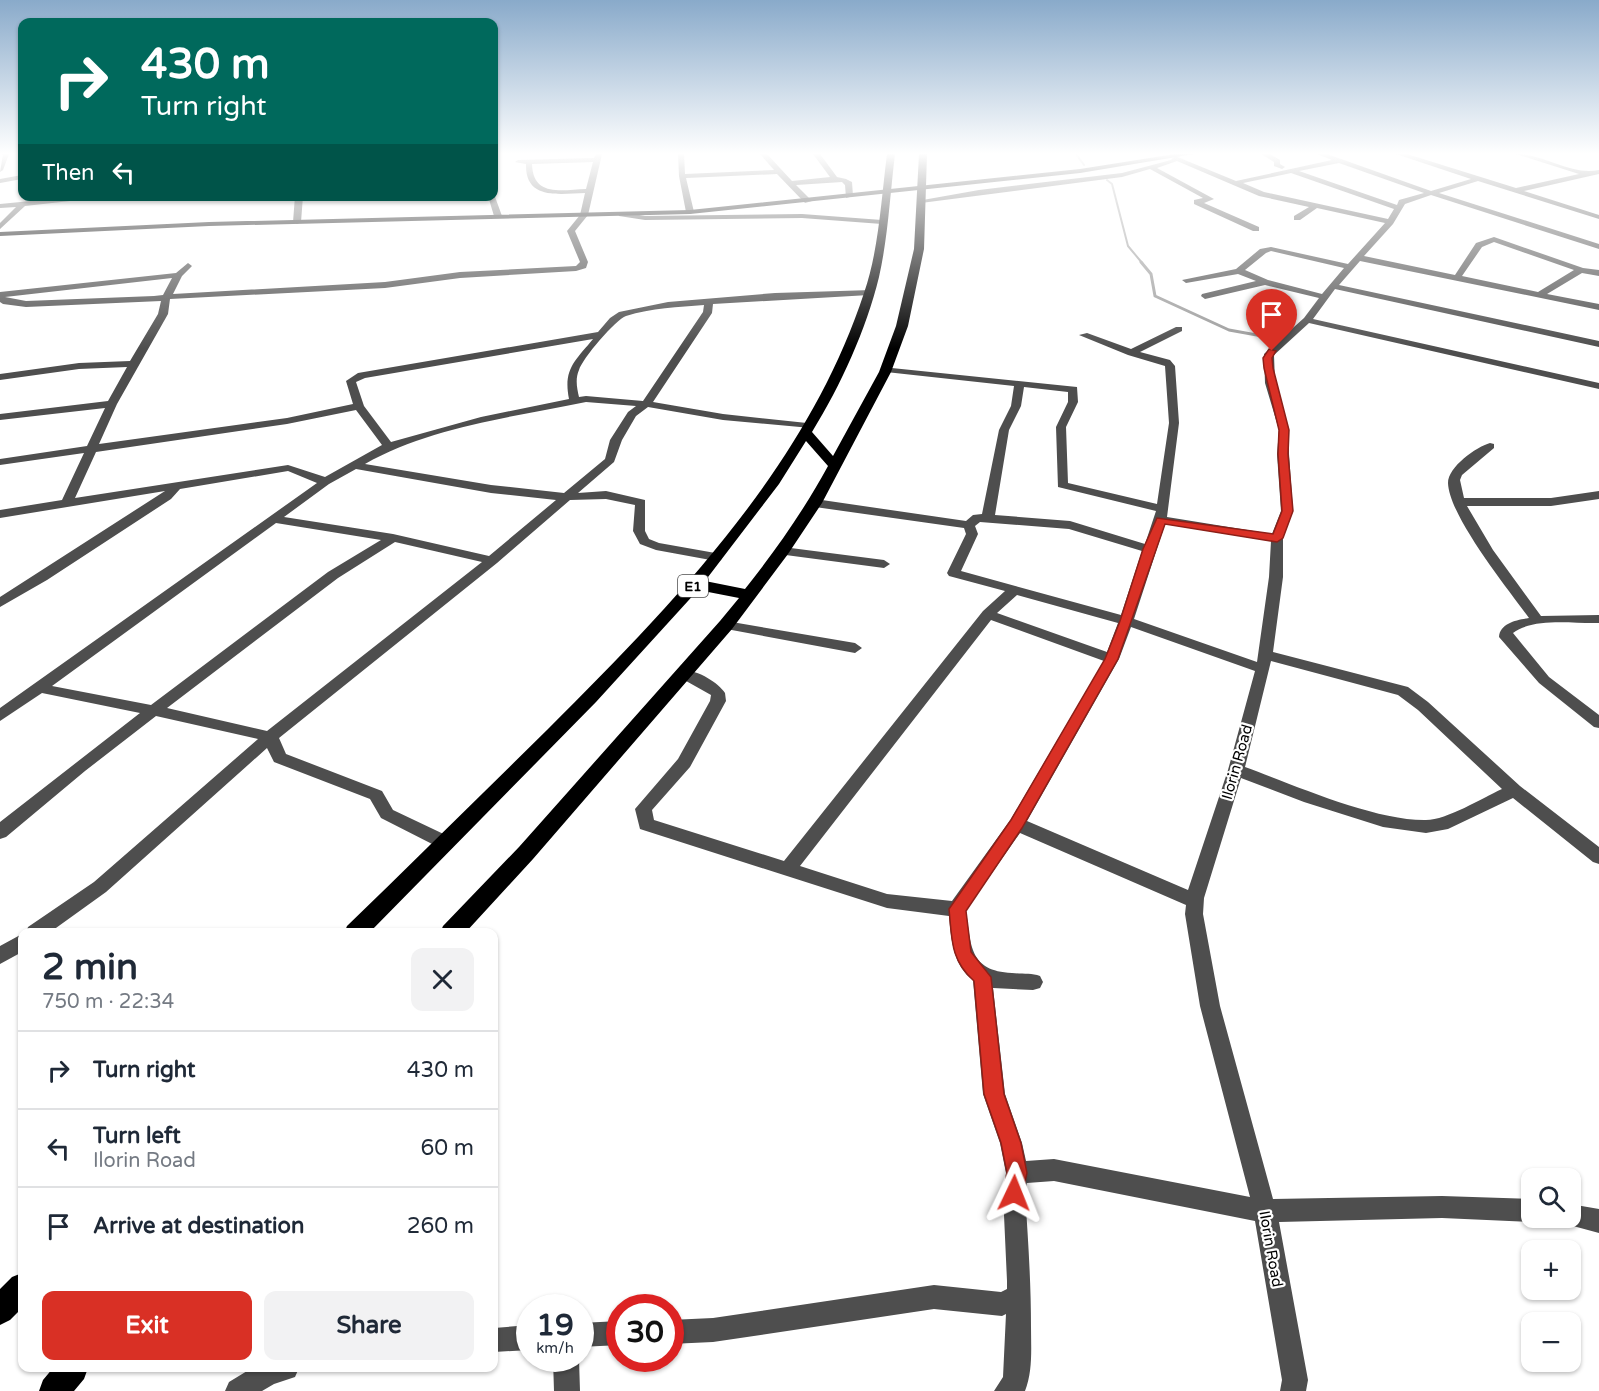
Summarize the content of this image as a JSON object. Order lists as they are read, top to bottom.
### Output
{
  "streets": {
    "highway": ["E1"],
    "street": ["Ilorin Road"]
  },
  "page": {
    "turn": ["430 m", "Turn right"],
    "then": "Then",
    "heading": ["2 min", "750 m · 22:34"],
    "list": [
      {
        "name": "Turn right",
        "value": "430 m"
      },
      {
        "name": "Turn left",
        "note": "Ilorin Road",
        "value": "60 m"
      },
      {
        "name": "Arrive at destination",
        "value": "260 m"
      }
    ],
    "map_buttons": ["+", "−"],
    "buttons": ["Exit", "Share"],
    "speed": "19 km/h",
    "limit": "30"
  }
}
